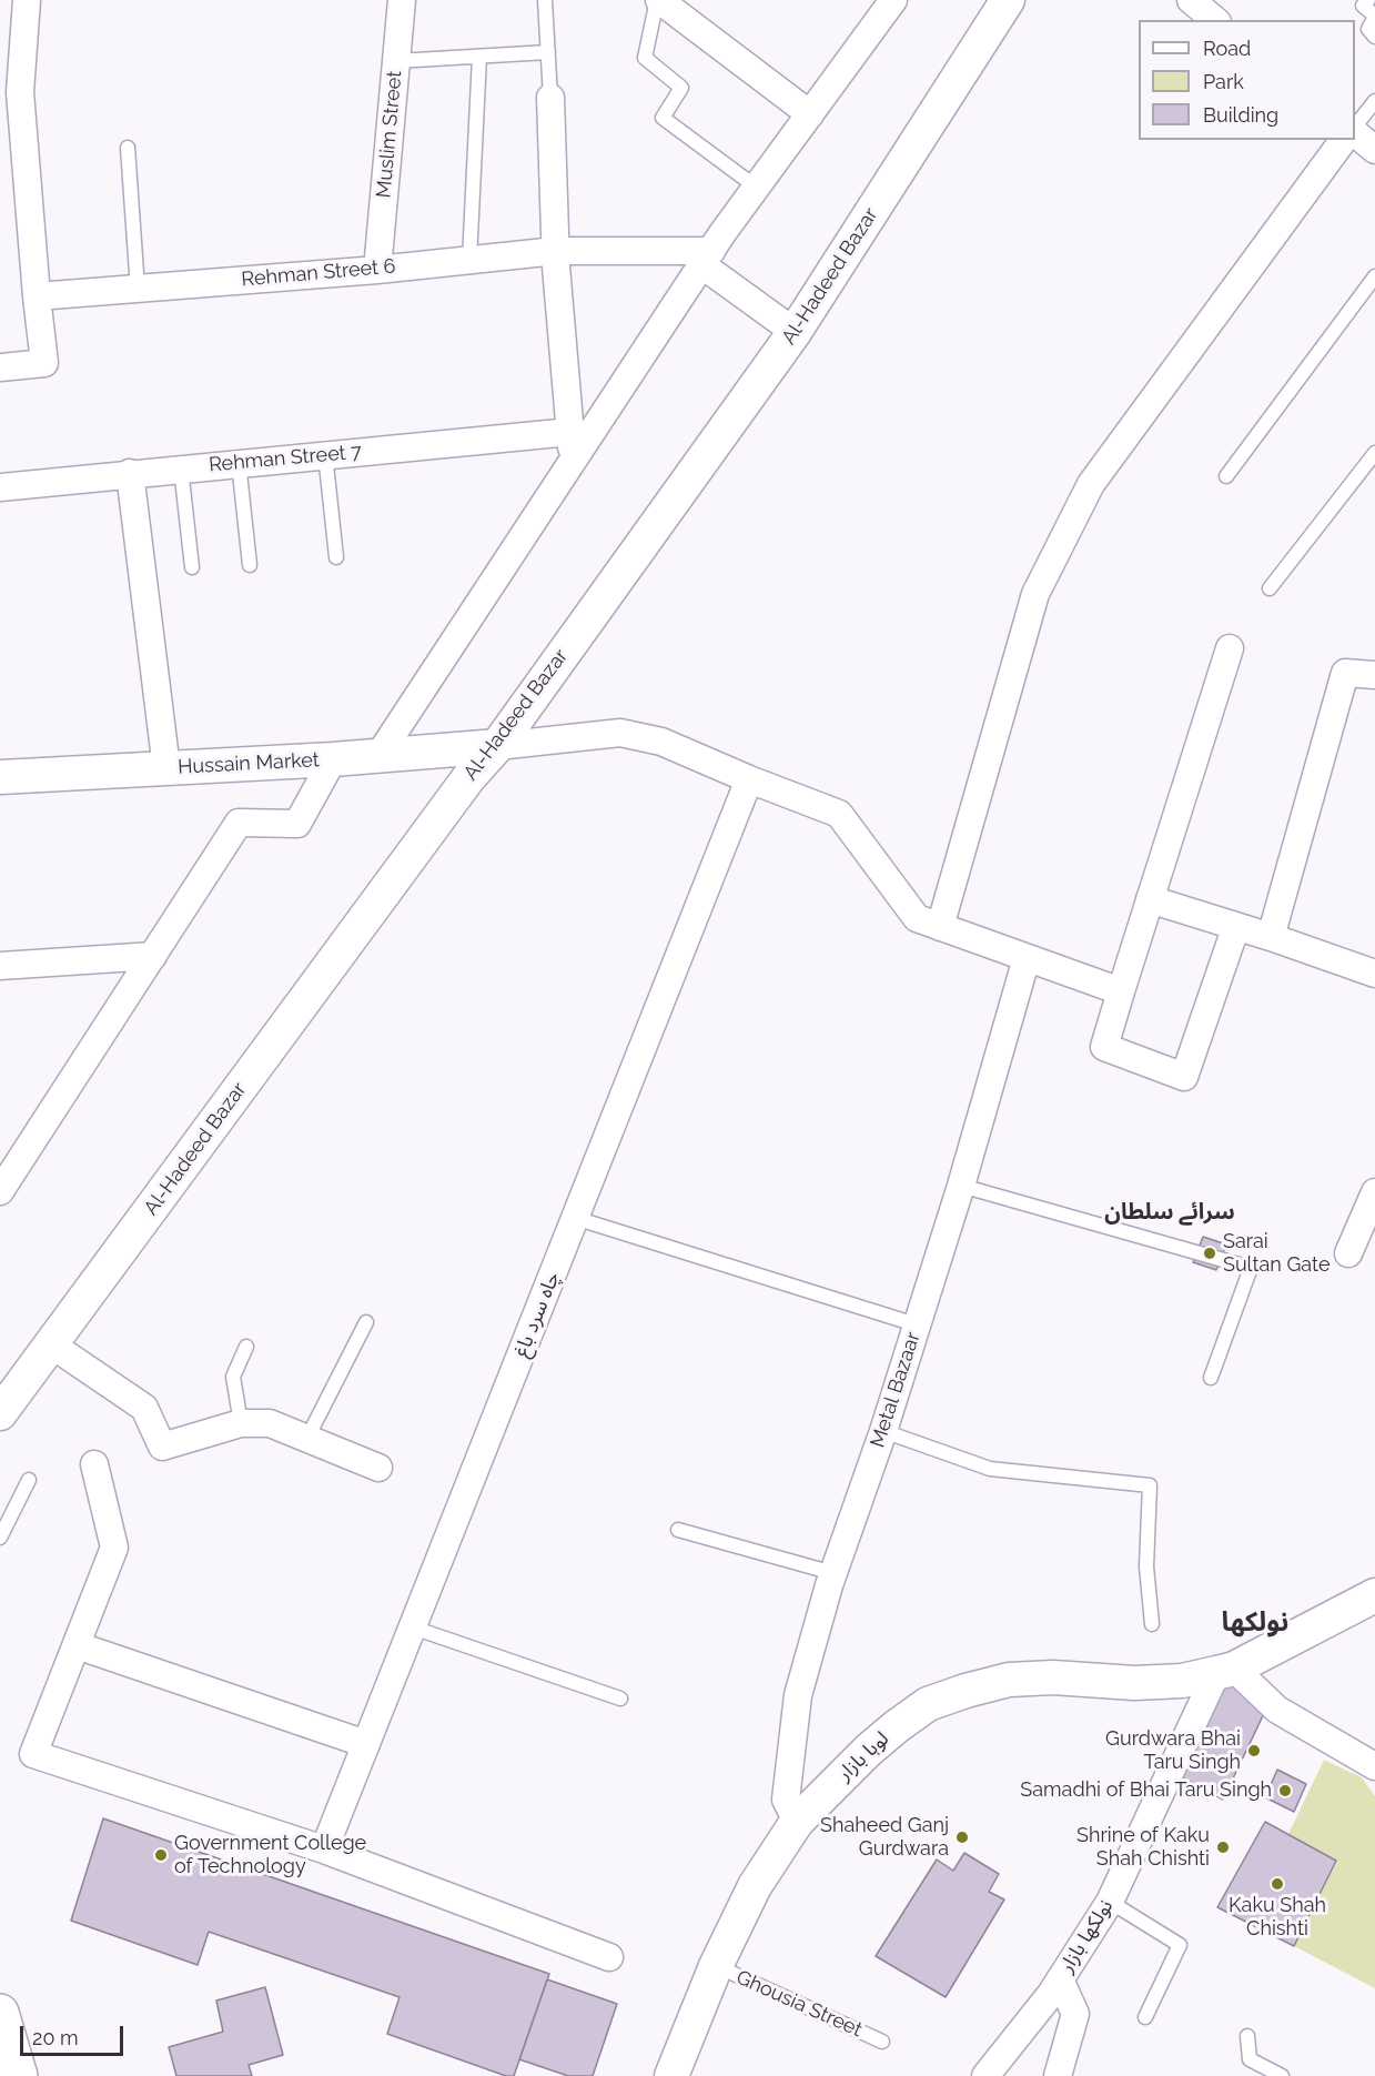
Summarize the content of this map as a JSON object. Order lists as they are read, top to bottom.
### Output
{
  "streets": {
    "street": [
      "Muslim Street",
      "Rehman Street 6",
      "Al-Hadeed Bazar",
      "Rehman Street 7",
      "Hussain Market",
      "چاہ سرد باغ",
      "Metal Bazaar",
      "لوہا بازار",
      "نولکھا بازار"
    ],
    "lane": ["Ghousia Street"]
  },
  "crossings": [
    ["Muslim Street", "Rehman Street 6"],
    ["Al-Hadeed Bazar", "Hussain Market"],
    ["Metal Bazaar", "لوہا بازار"],
    ["لوہا بازار", "نولکھا بازار"],
    ["لوہا بازار", "Ghousia Street"]
  ],
  "districts": ["سرائے سلطان", "نولکھا"],
  "places": [
    "Sarai Sultan Gate",
    "Gurdwara Bhai Taru Singh",
    "Samadhi of Bhai Taru Singh",
    "Shaheed Ganj Gurdwara",
    "Shrine of Kaku Shah Chishti",
    "Government College of Technology",
    "Kaku Shah Chishti"
  ],
  "legend": ["Road", "Park", "Building"],
  "scale_bar": "20 m"
}
